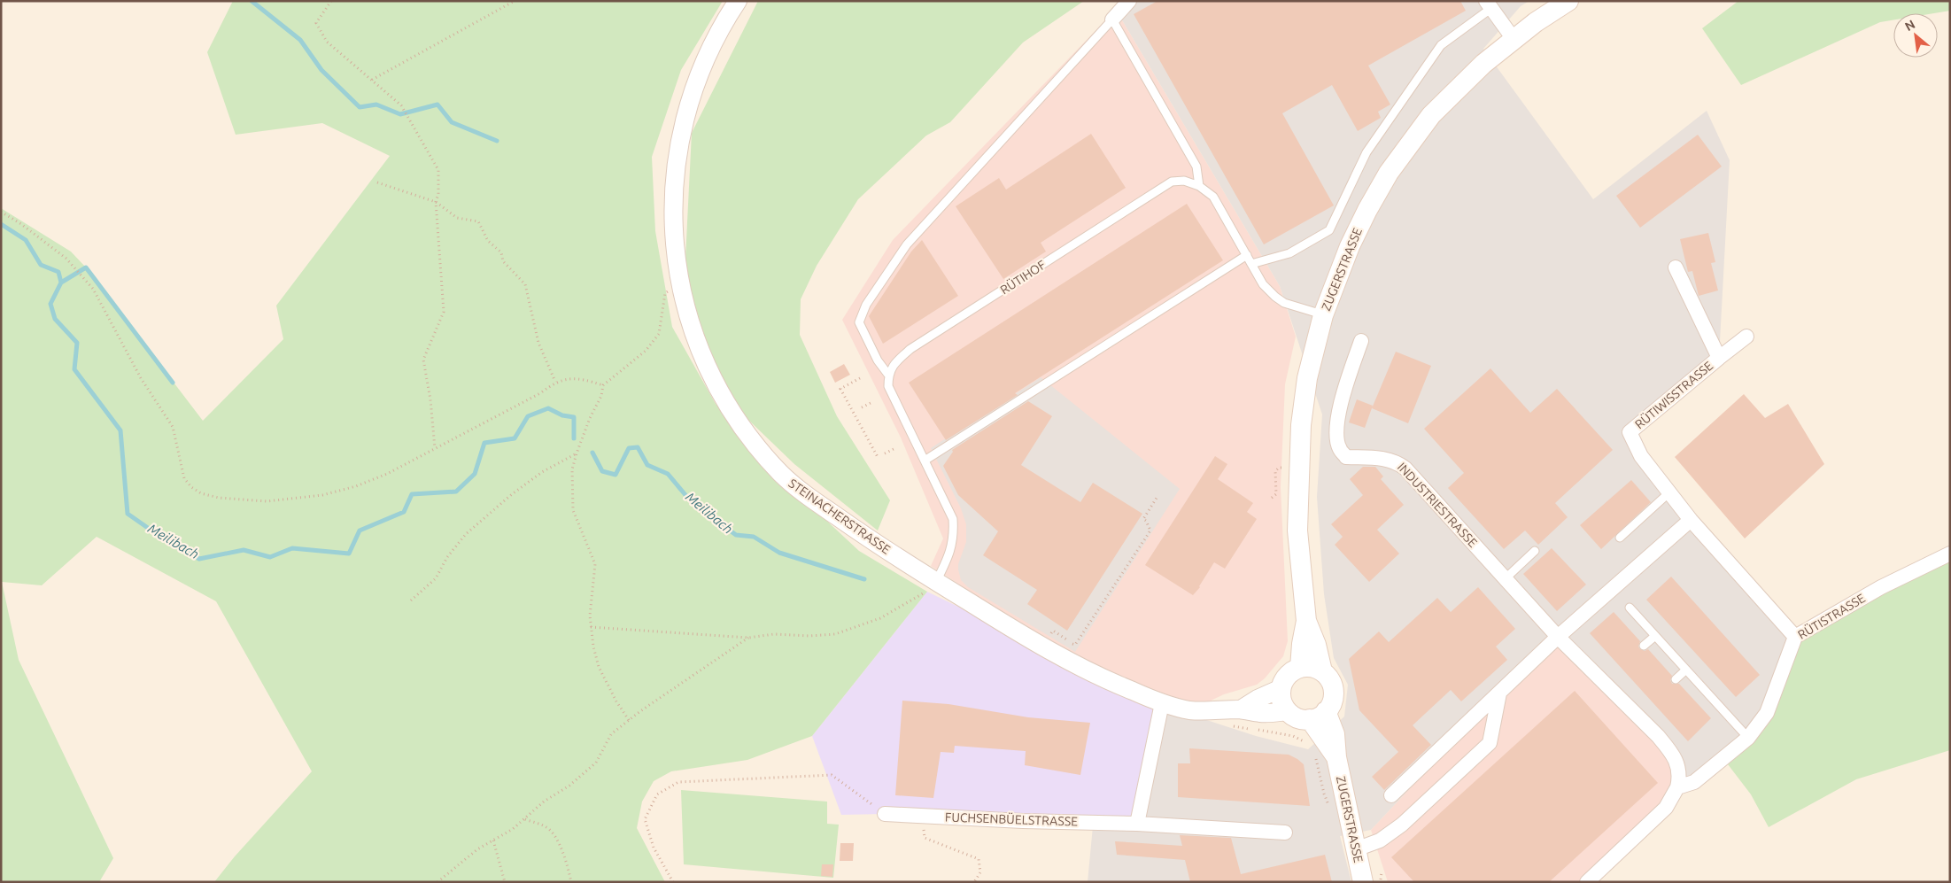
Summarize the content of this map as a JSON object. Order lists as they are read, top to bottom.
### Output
{
  "streets": {
    "main road": ["ZUGERSTRASSE"],
    "street": [
      "RÜTIWISSTRASSE",
      "INDUSTRIESTRASSE",
      "STEINACHERSTRASSE",
      "RÜTISTRASSE",
      "FUCHSENBÜELSTRASSE"
    ],
    "lane": ["RÜTIHOF"]
  },
  "crossings": [
    ["ZUGERSTRASSE", "RÜTIHOF"],
    ["ZUGERSTRASSE", "STEINACHERSTRASSE"],
    ["RÜTIWISSTRASSE", "RÜTISTRASSE"],
    ["INDUSTRIESTRASSE", "RÜTISTRASSE"]
  ],
  "water": ["Meilibach"],
  "north": "top left"
}
